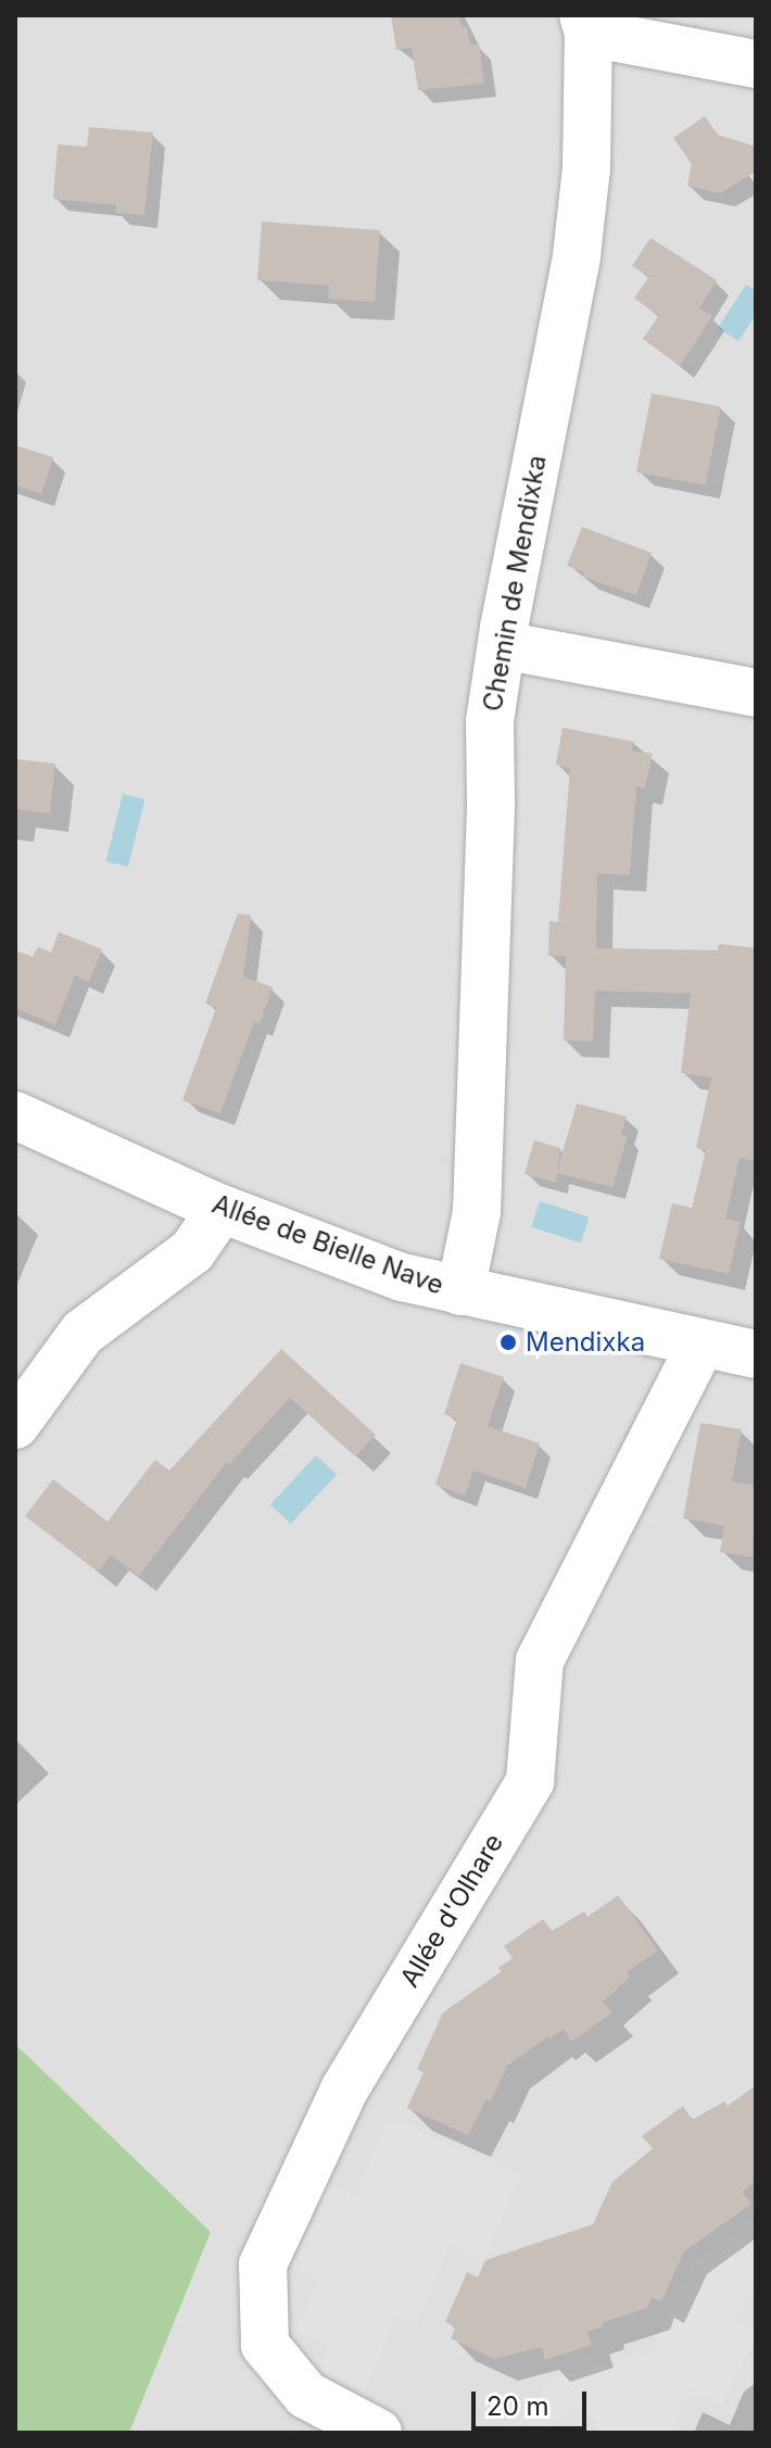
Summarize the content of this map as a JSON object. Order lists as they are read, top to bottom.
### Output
{
  "streets": {
    "street": ["Chemin de Mendixka", "Allée de Bielle Nave", "Allée d'Olhare"]
  },
  "crossings": [
    ["Chemin de Mendixka", "Allée de Bielle Nave"],
    ["Allée de Bielle Nave", "Allée d'Olhare"]
  ],
  "places": ["Mendixka"],
  "scale_bar": "20 m"
}
